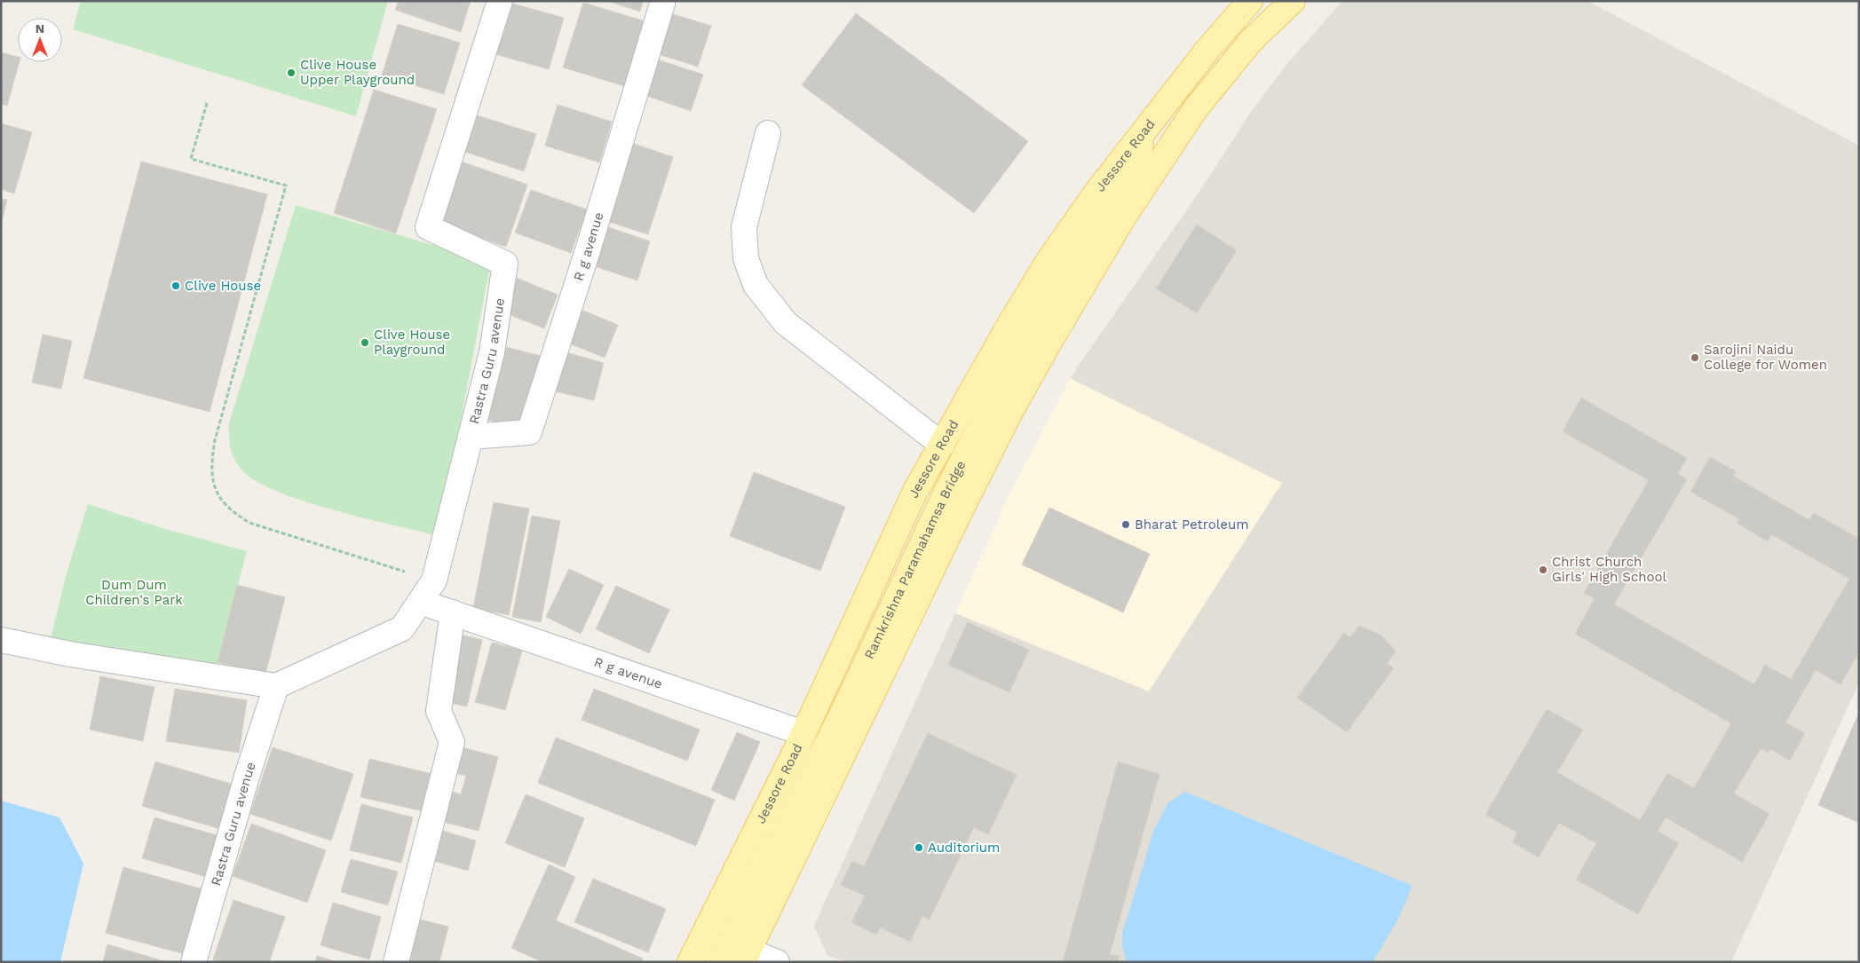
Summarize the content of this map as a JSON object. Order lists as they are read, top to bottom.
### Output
{
  "streets": {
    "main road": ["Jessore Road", "Ramkrishna Paramahamsa Bridge"],
    "street": ["R g avenue", "Rastra Guru avenue"]
  },
  "crossings": [
    ["Jessore Road", "R g avenue"],
    ["R g avenue", "Rastra Guru avenue"]
  ],
  "parks": ["Dum Dum Children's Park"],
  "places": [
    "Clive House Upper Playground",
    "Clive House",
    "Clive House Playground",
    "Sarojini Naidu College for Women",
    "Bharat Petroleum",
    "Christ Church Girls' High School",
    "Auditorium"
  ],
  "north": "top"
}
